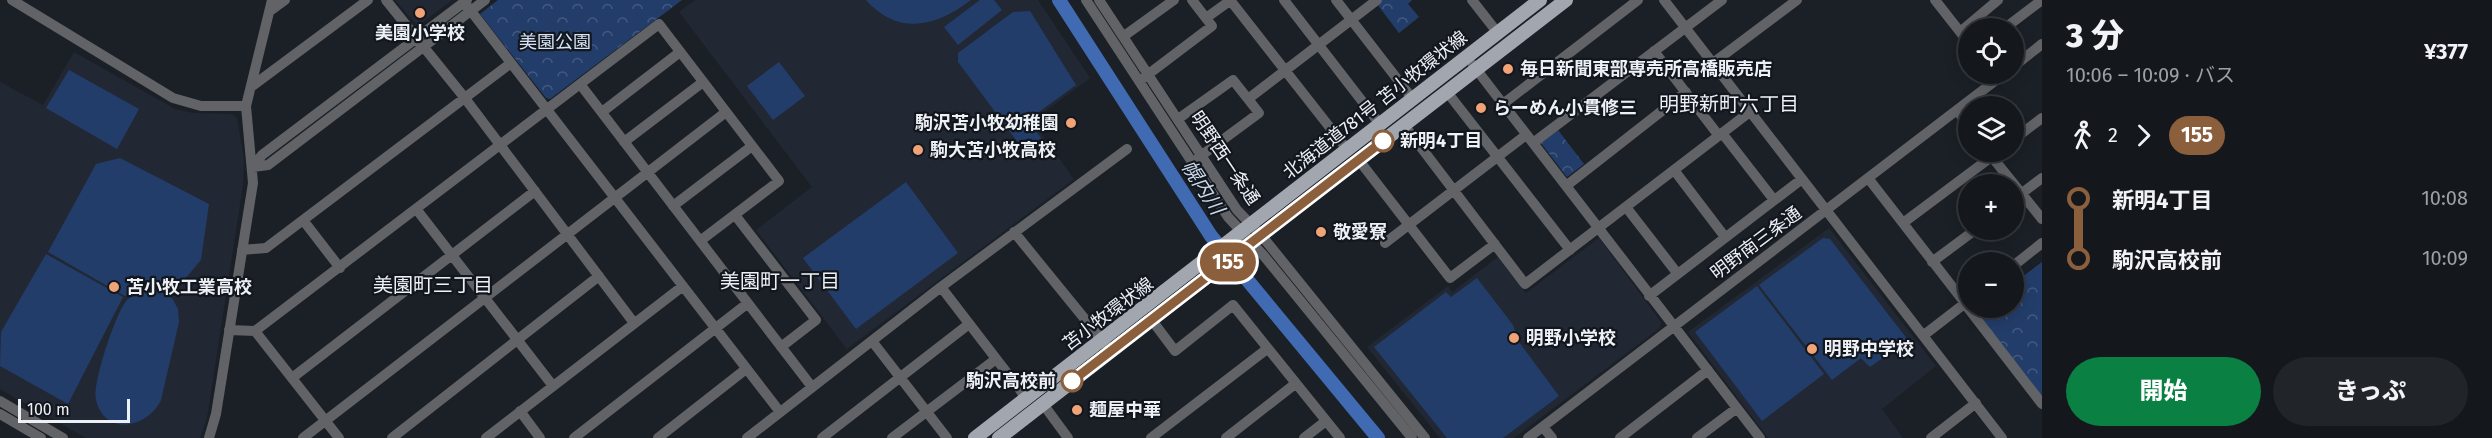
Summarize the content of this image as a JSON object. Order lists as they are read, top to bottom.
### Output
{
  "streets": {
    "main road": ["北海道道781号 苫小牧環状線", "苫小牧環状線"],
    "street": ["明野西一条通", "明野南三条通"]
  },
  "crossings": [
    ["北海道道781号 苫小牧環状線", "明野西一条通"],
    ["北海道道781号 苫小牧環状線", "苫小牧環状線"],
    ["明野西一条通", "苫小牧環状線"]
  ],
  "districts": ["明野新町六丁目", "美園町一丁目", "美園町三丁目"],
  "water": ["幌内川"],
  "parks": ["美園公園"],
  "places": [
    "美園小学校",
    "毎日新聞東部専売所高橋販売店",
    "らーめん小貫修三",
    "駒沢苫小牧幼稚園",
    "新明4丁目",
    "駒大苫小牧高校",
    "敬愛寮",
    "苫小牧工業高校",
    "明野小学校",
    "明野中学校",
    "駒沢高校前",
    "麺屋中華"
  ],
  "lines": ["bus line 155"],
  "scale_bar": "100 m",
  "page": {
    "on_map": "155",
    "heading": ["3 分", "10:06 – 10:09 · バス", "¥377"],
    "map_buttons": ["+", "−"],
    "legs": ["2", "155"],
    "list": [
      {
        "name": "新明4丁目",
        "value": "10:08"
      },
      {
        "name": "駒沢高校前",
        "value": "10:09"
      }
    ],
    "buttons": ["開始", "きっぷ"],
    "scale": "100 m"
  }
}
